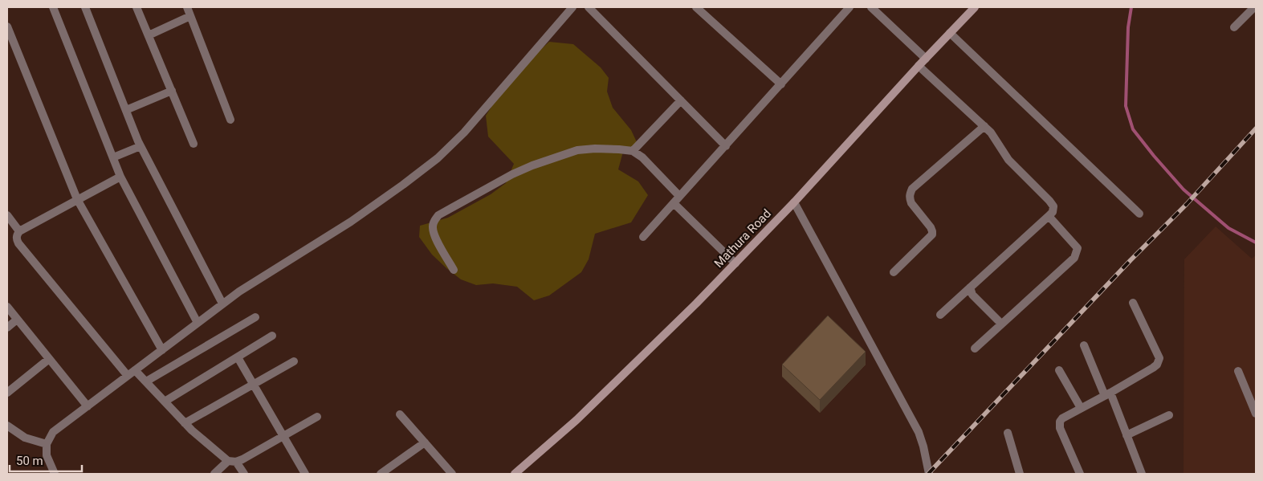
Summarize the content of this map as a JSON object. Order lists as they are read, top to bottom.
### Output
{
  "streets": {
    "main road": ["Mathura Road"]
  },
  "scale_bar": "50 m"
}
